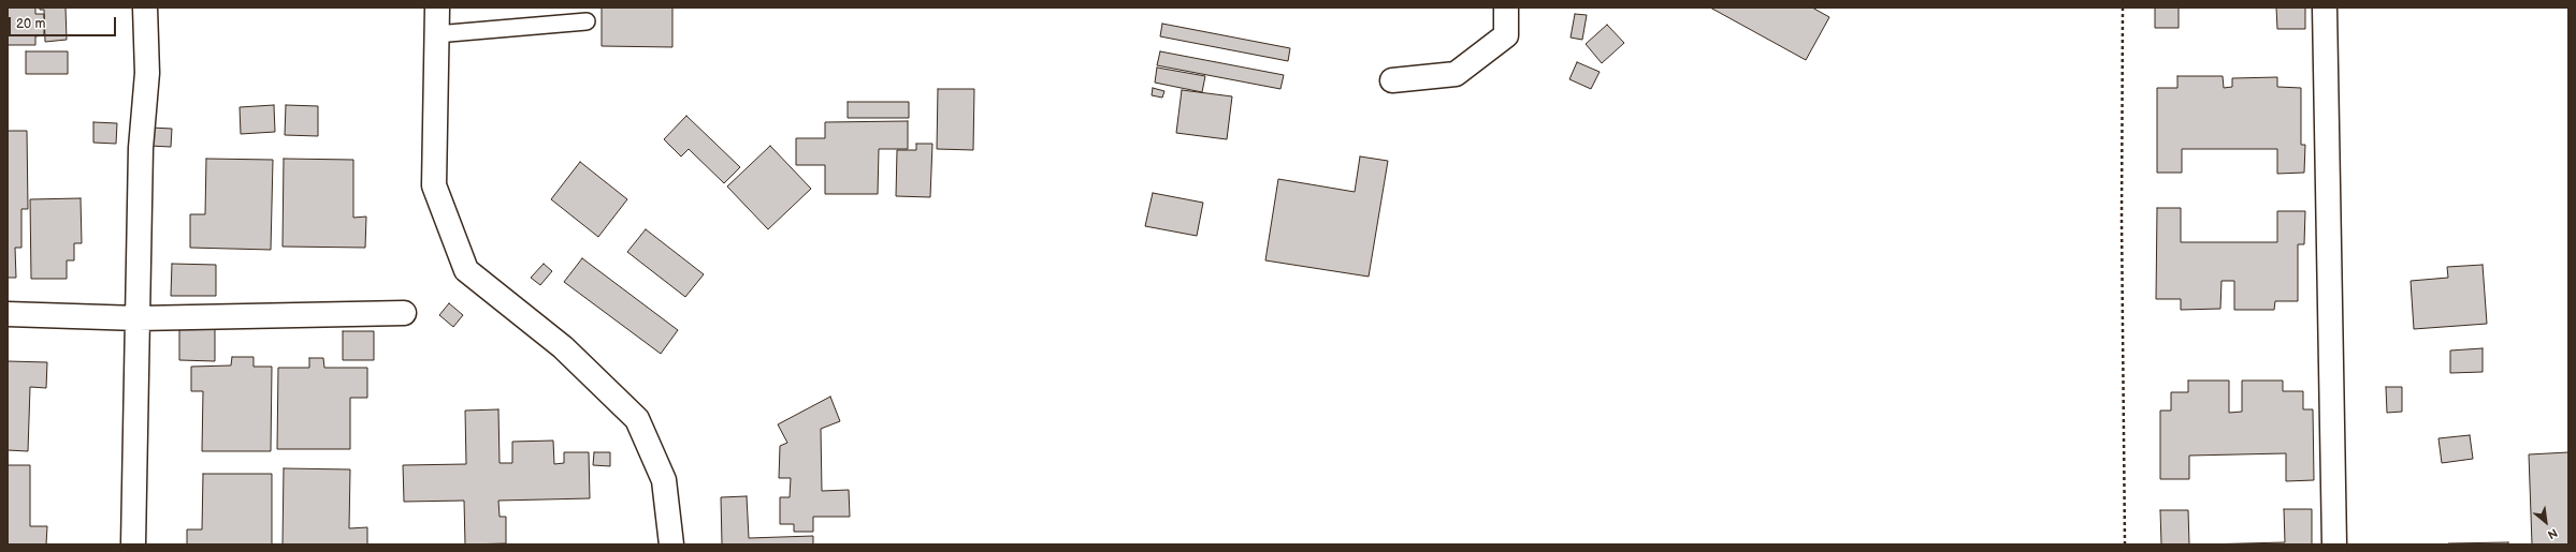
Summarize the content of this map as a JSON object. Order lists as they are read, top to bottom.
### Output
{
  "scale_bar": "20 m",
  "north": "bottom right"
}
